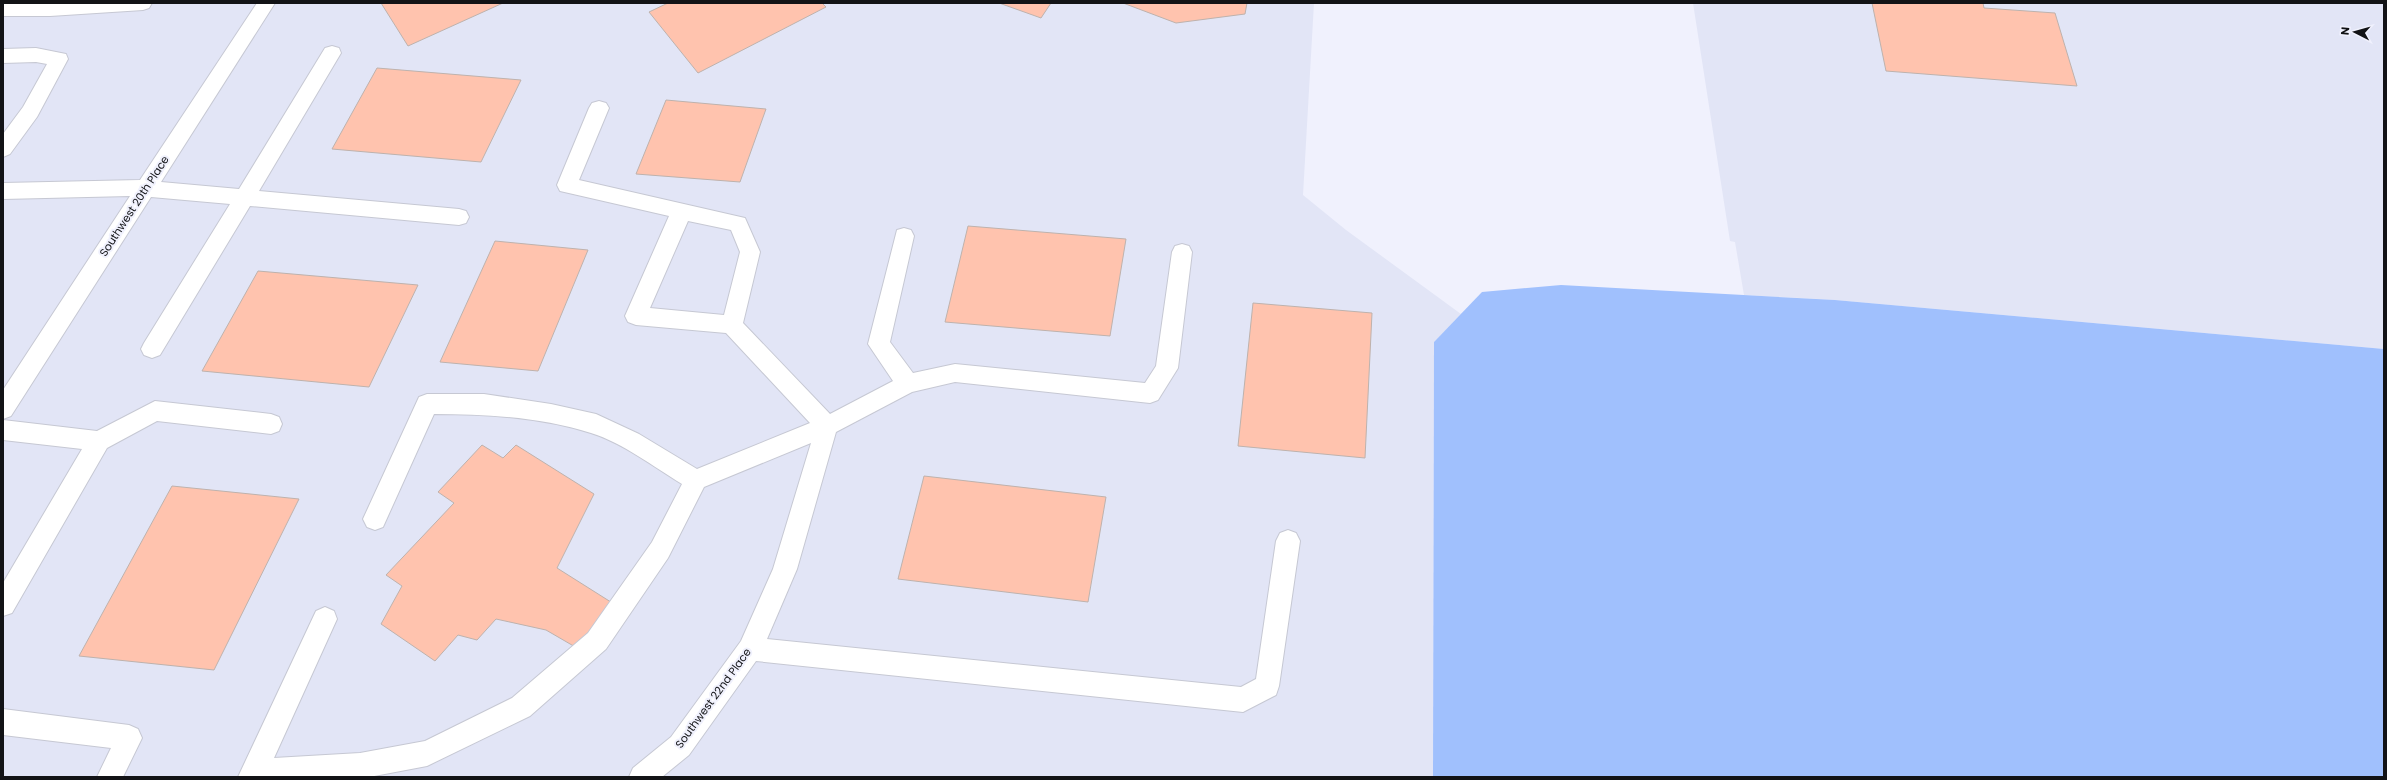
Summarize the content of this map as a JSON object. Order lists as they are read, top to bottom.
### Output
{
  "streets": {
    "street": ["Southwest 20th Place", "Southwest 22nd Place"]
  },
  "north": "left"
}
